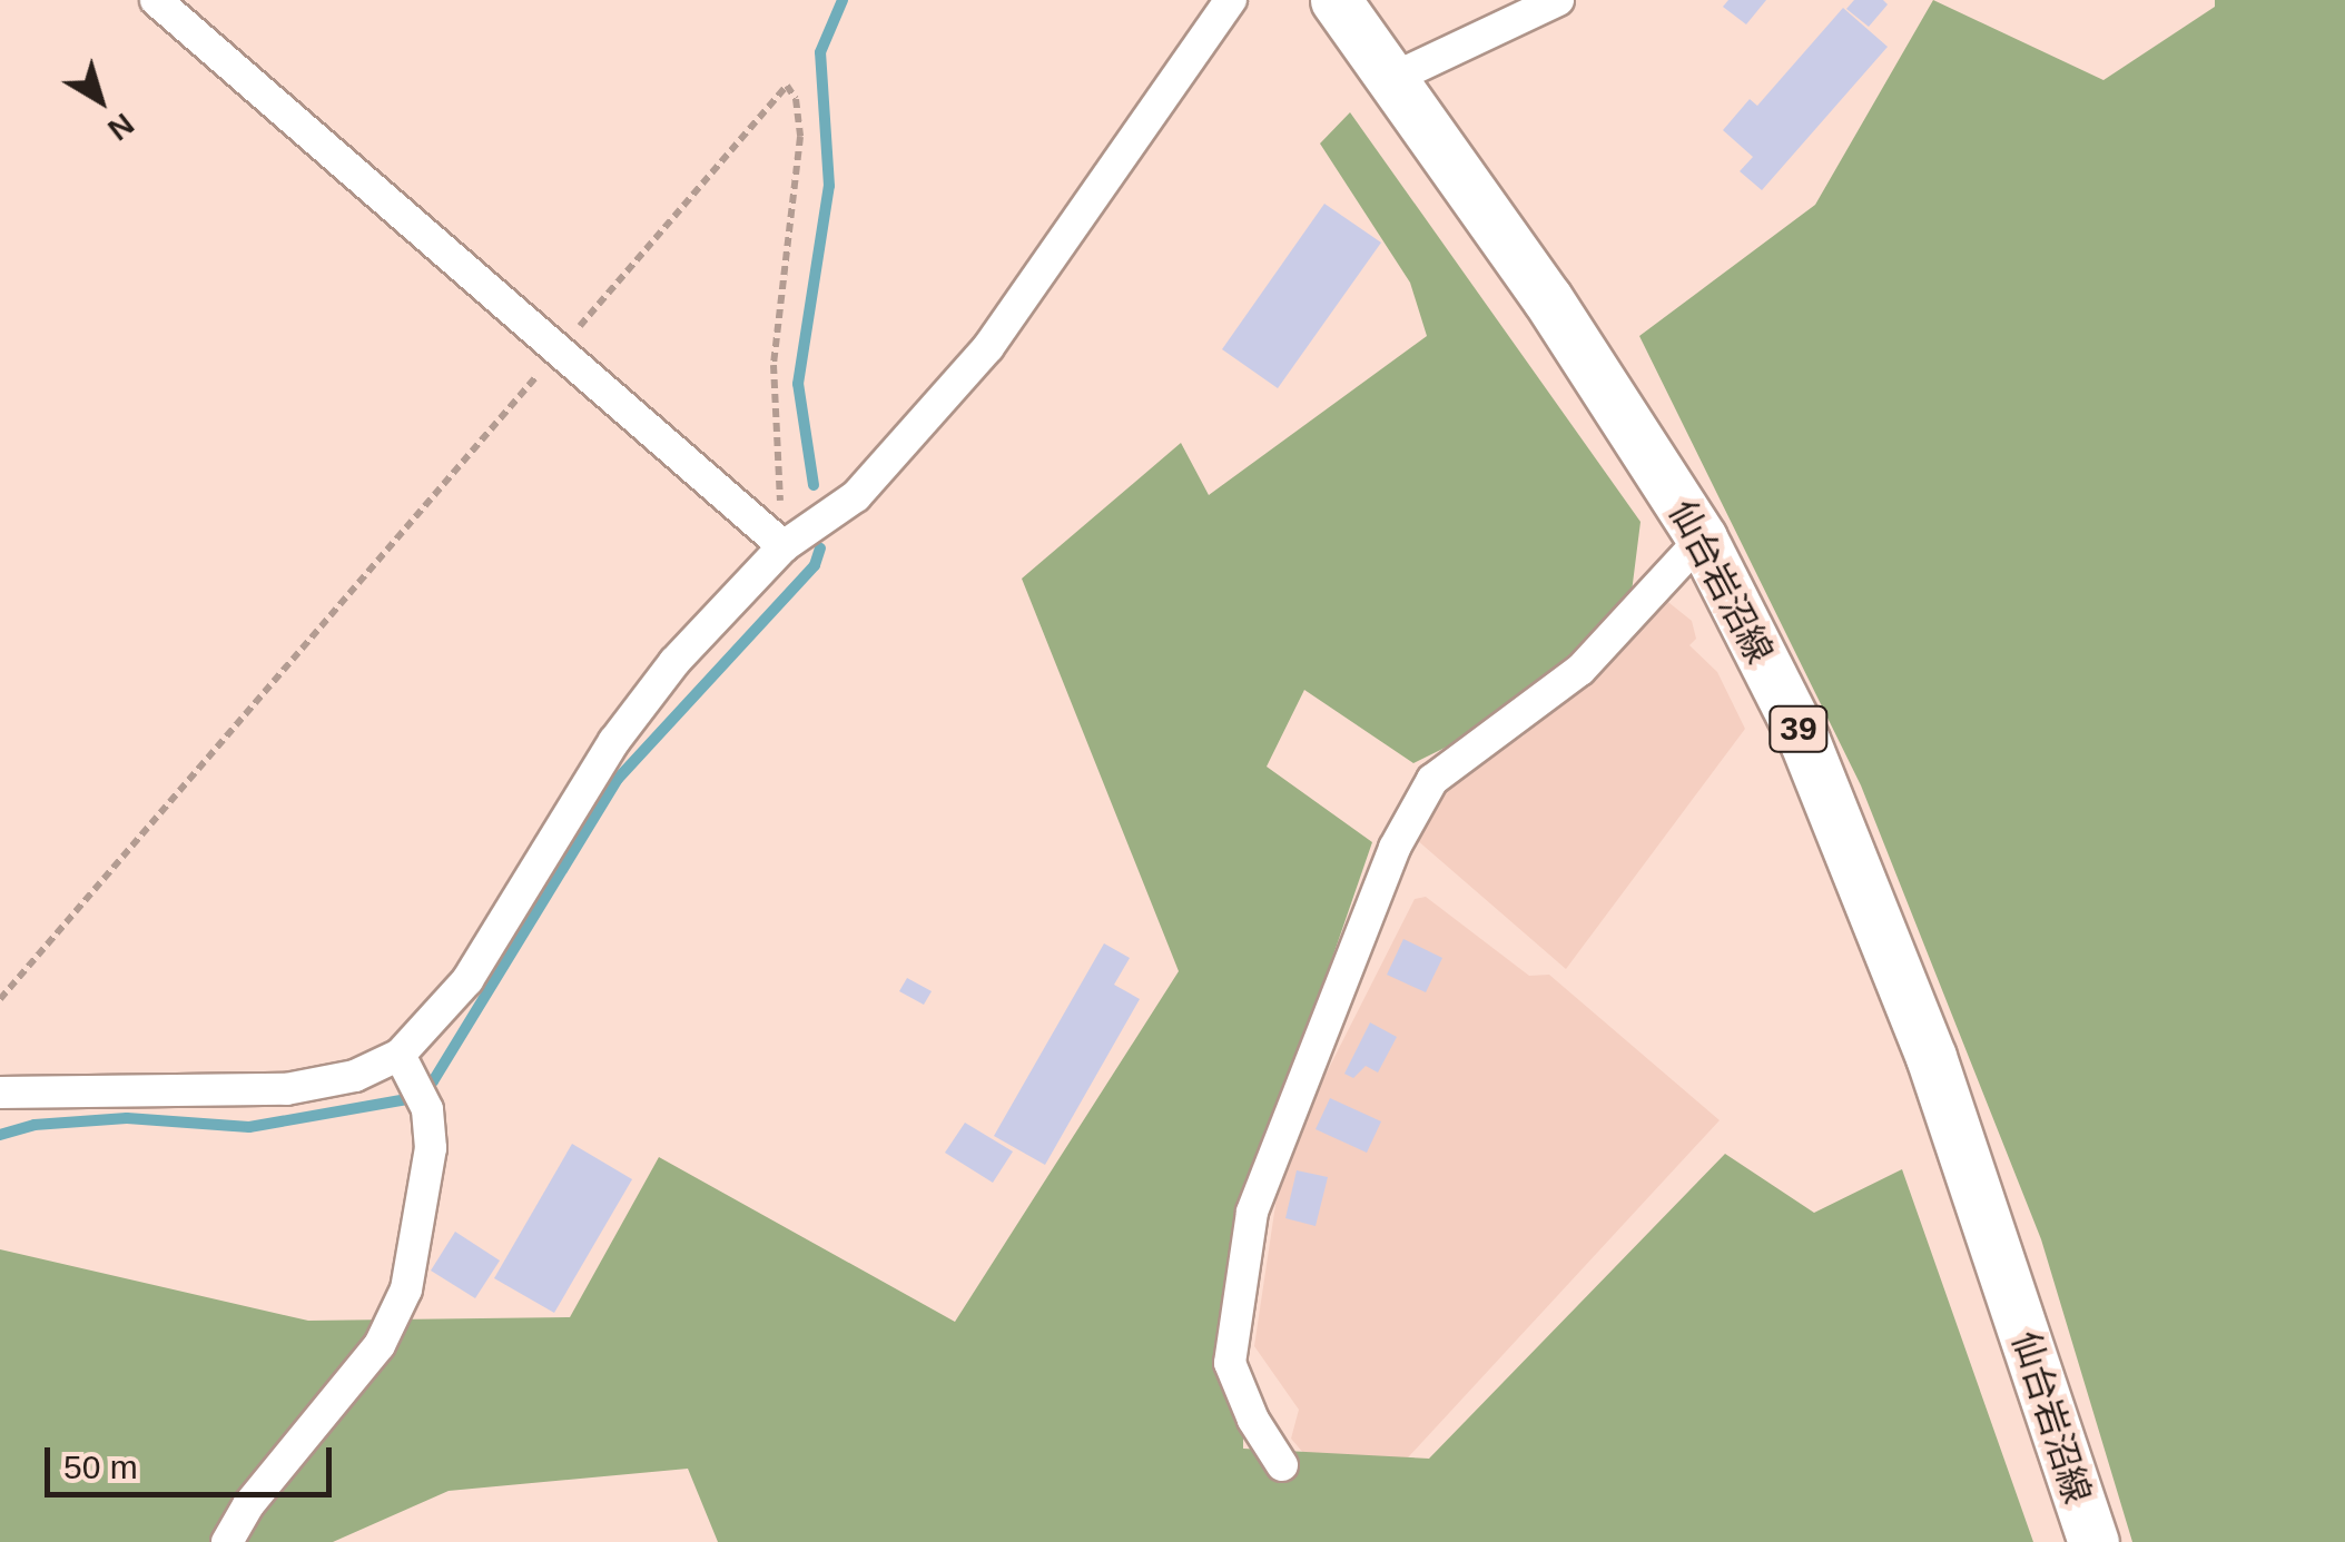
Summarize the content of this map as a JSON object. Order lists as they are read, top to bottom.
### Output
{
  "streets": {
    "main road": ["仙台岩沼線", "39"]
  },
  "scale_bar": "50 m",
  "north": "bottom right"
}
